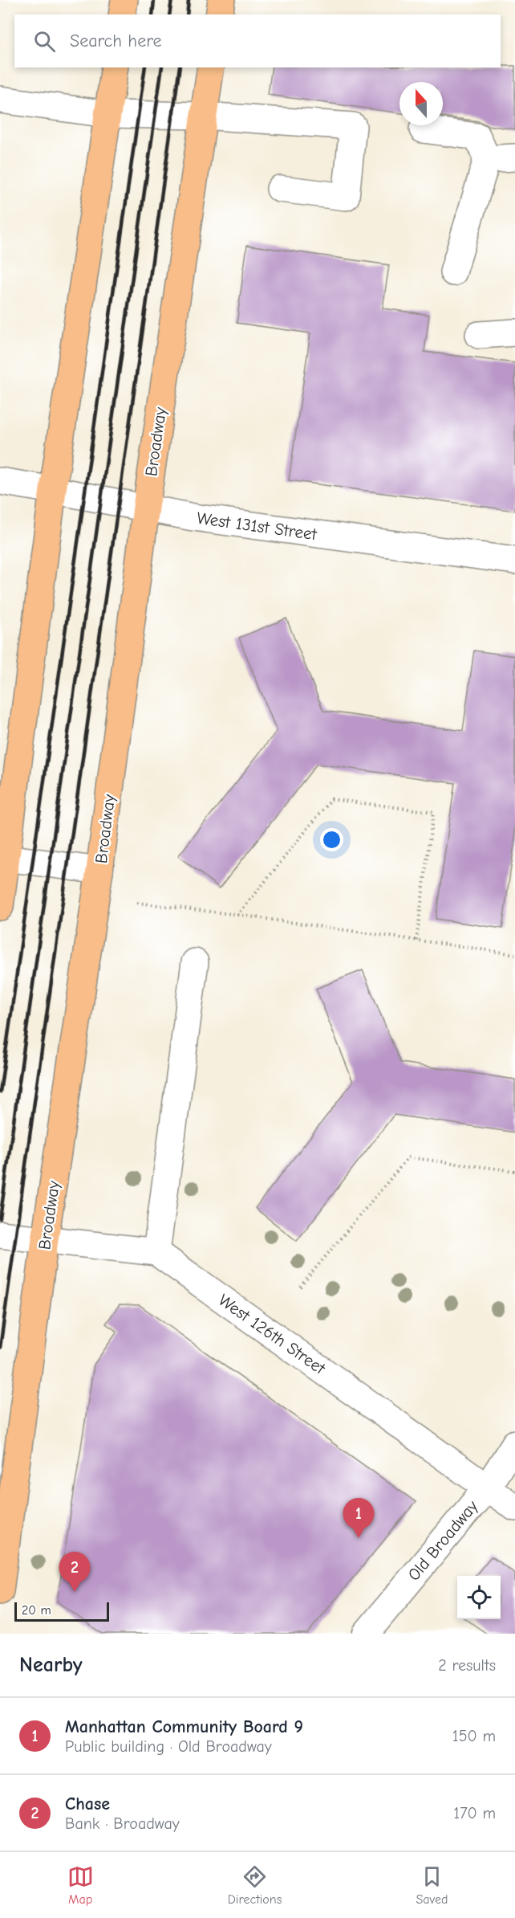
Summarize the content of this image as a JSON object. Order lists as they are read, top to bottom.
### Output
{
  "streets": {
    "main road": ["Broadway"],
    "street": ["West 131st Street", "West 126th Street", "Old Broadway"]
  },
  "crossings": [
    ["Broadway", "West 131st Street"],
    ["Broadway", "West 126th Street"],
    ["West 126th Street", "Old Broadway"]
  ],
  "scale_bar": "20 m",
  "north": "top",
  "page": {
    "search": "Search here",
    "pins": ["1", "2"],
    "scale": "20 m",
    "heading": ["Nearby", "2 results"],
    "list": [
      {
        "mark": "1",
        "name": "Manhattan Community Board 9",
        "note": "Public building · Old Broadway",
        "value": "150 m"
      },
      {
        "mark": "2",
        "name": "Chase",
        "note": "Bank · Broadway",
        "value": "170 m"
      }
    ],
    "nav": ["Map", "Directions", "Saved"]
  }
}
